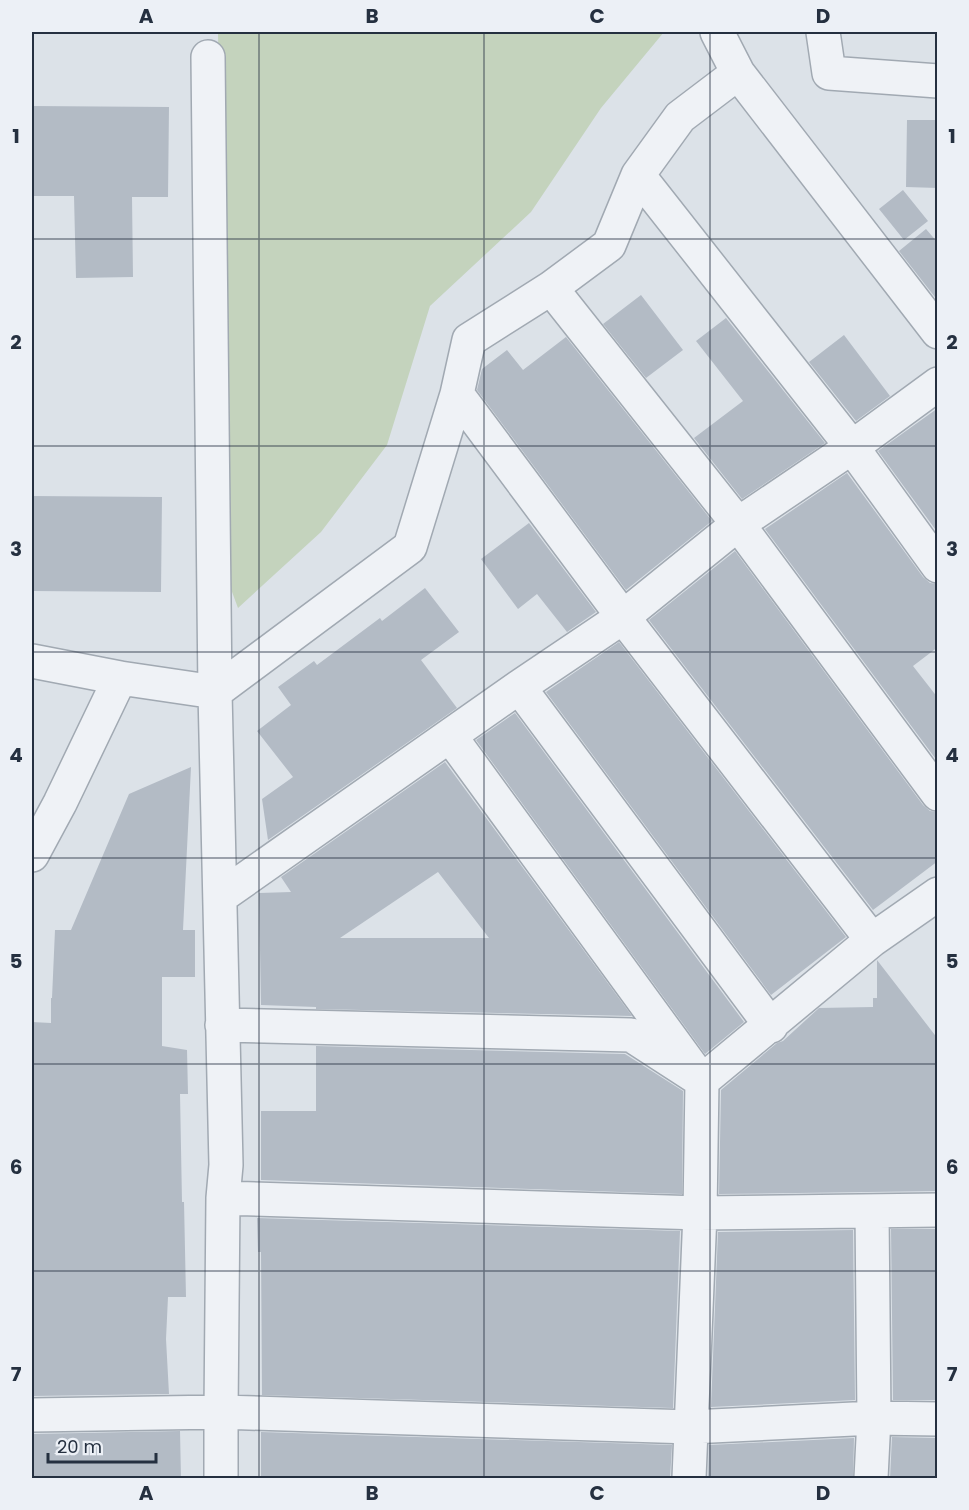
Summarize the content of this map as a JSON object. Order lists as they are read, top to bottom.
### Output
{
  "scale_bar": "20 m",
  "grid": {
    "columns": [
      "A",
      "B",
      "C",
      "D"
    ],
    "rows": [
      "1",
      "2",
      "3",
      "4",
      "5",
      "6",
      "7"
    ]
  }
}
